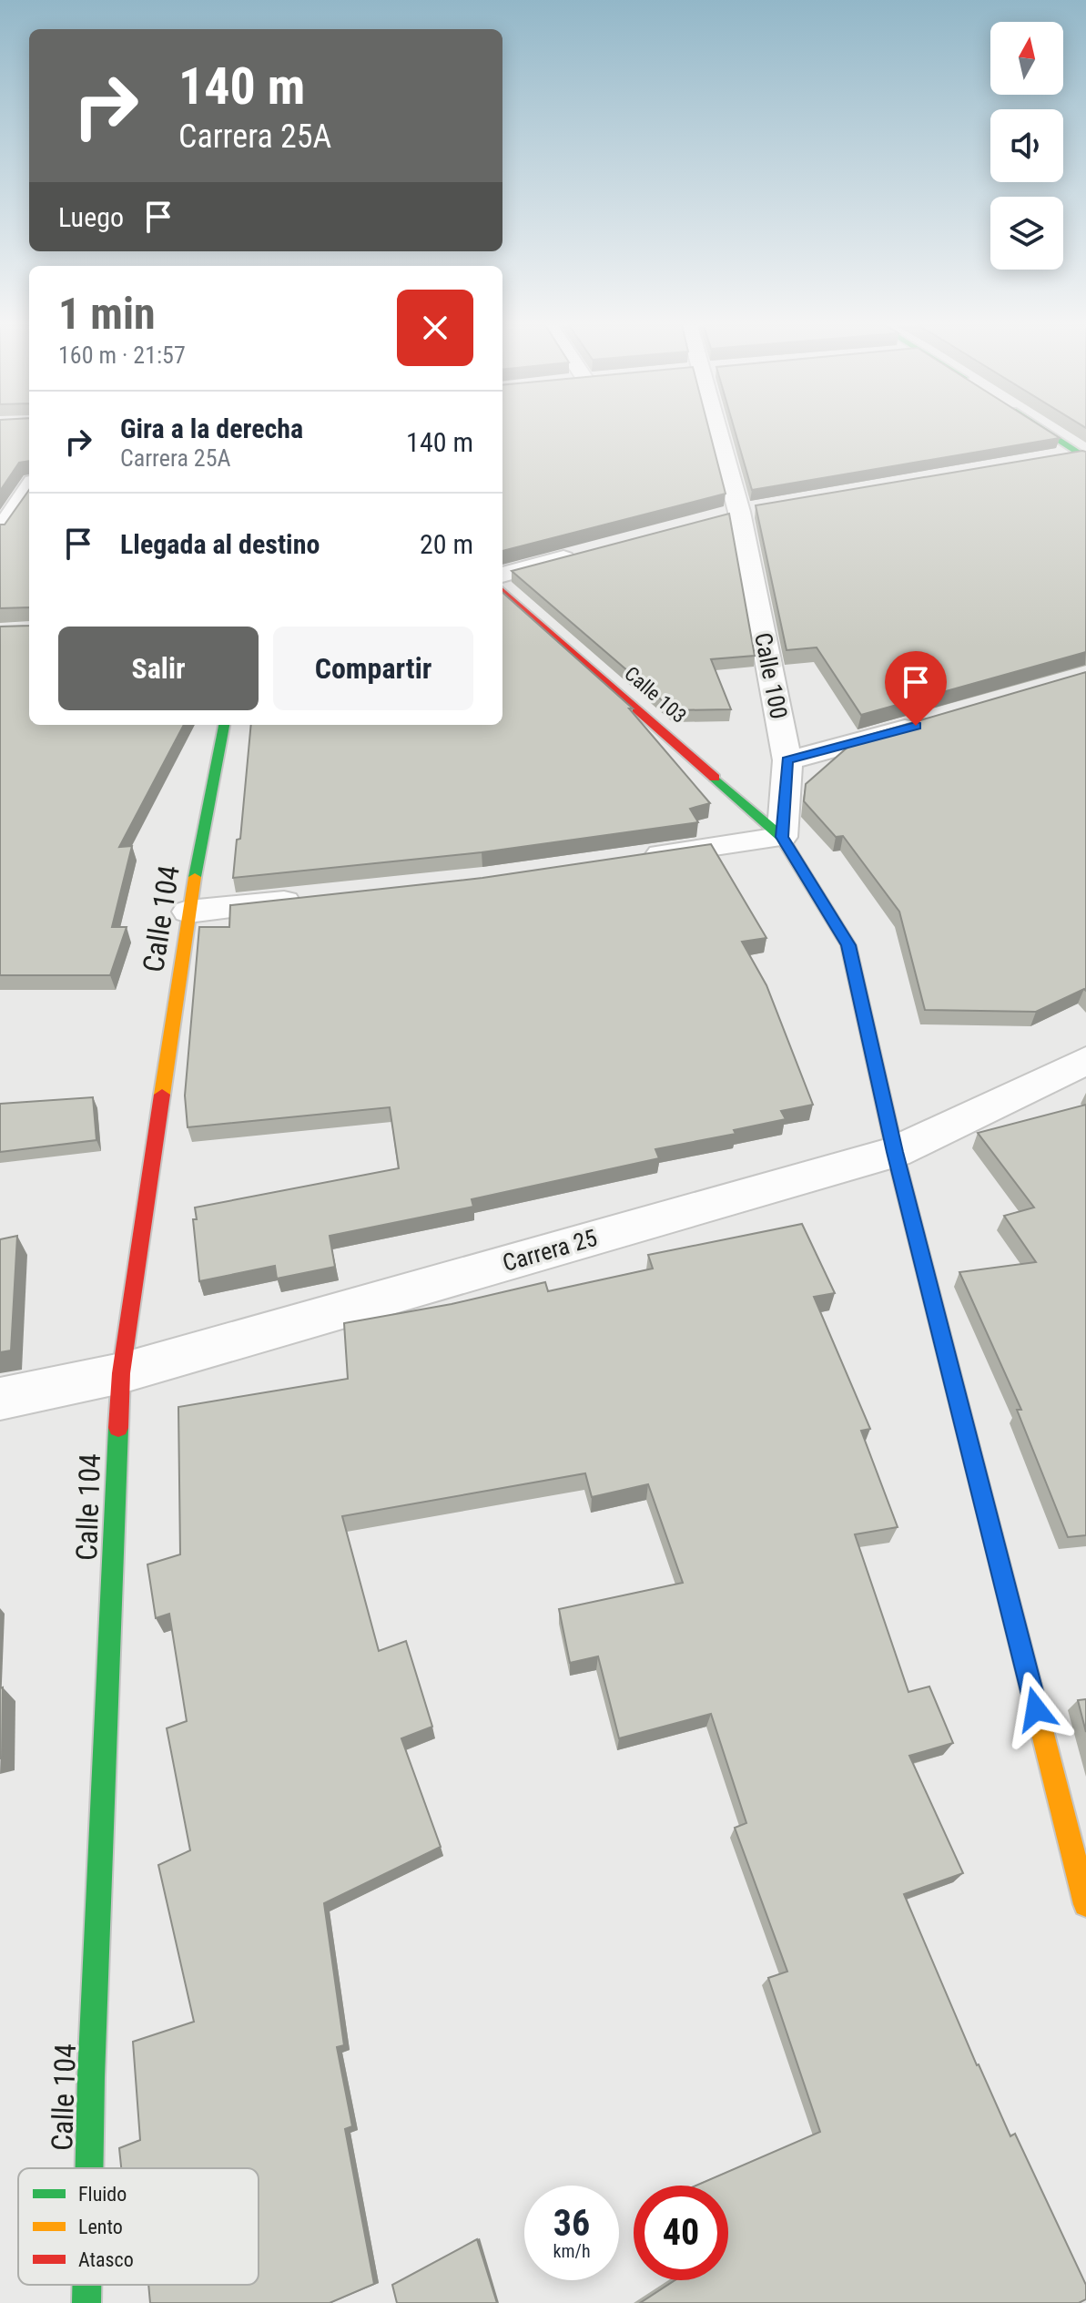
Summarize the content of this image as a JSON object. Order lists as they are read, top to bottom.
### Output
{
  "streets": {
    "street": [
      "Calle 100",
      "Calle 103",
      "Calle 104",
      "Carrera 25"
    ]
  },
  "crossings": [
    ["Calle 100", "Calle 103"],
    ["Calle 104", "Carrera 25"]
  ],
  "legend": ["Fluido", "Lento", "Atasco"],
  "north": "top",
  "page": {
    "turn": ["140 m", "Carrera 25A"],
    "then": "Luego",
    "heading": ["1 min", "160 m · 21:57"],
    "list": [
      {
        "name": "Gira a la derecha",
        "note": "Carrera 25A",
        "value": "140 m"
      },
      {
        "name": "Llegada al destino",
        "value": "20 m"
      }
    ],
    "buttons": ["Salir", "Compartir"],
    "speed": "36 km/h",
    "limit": "40"
  }
}
